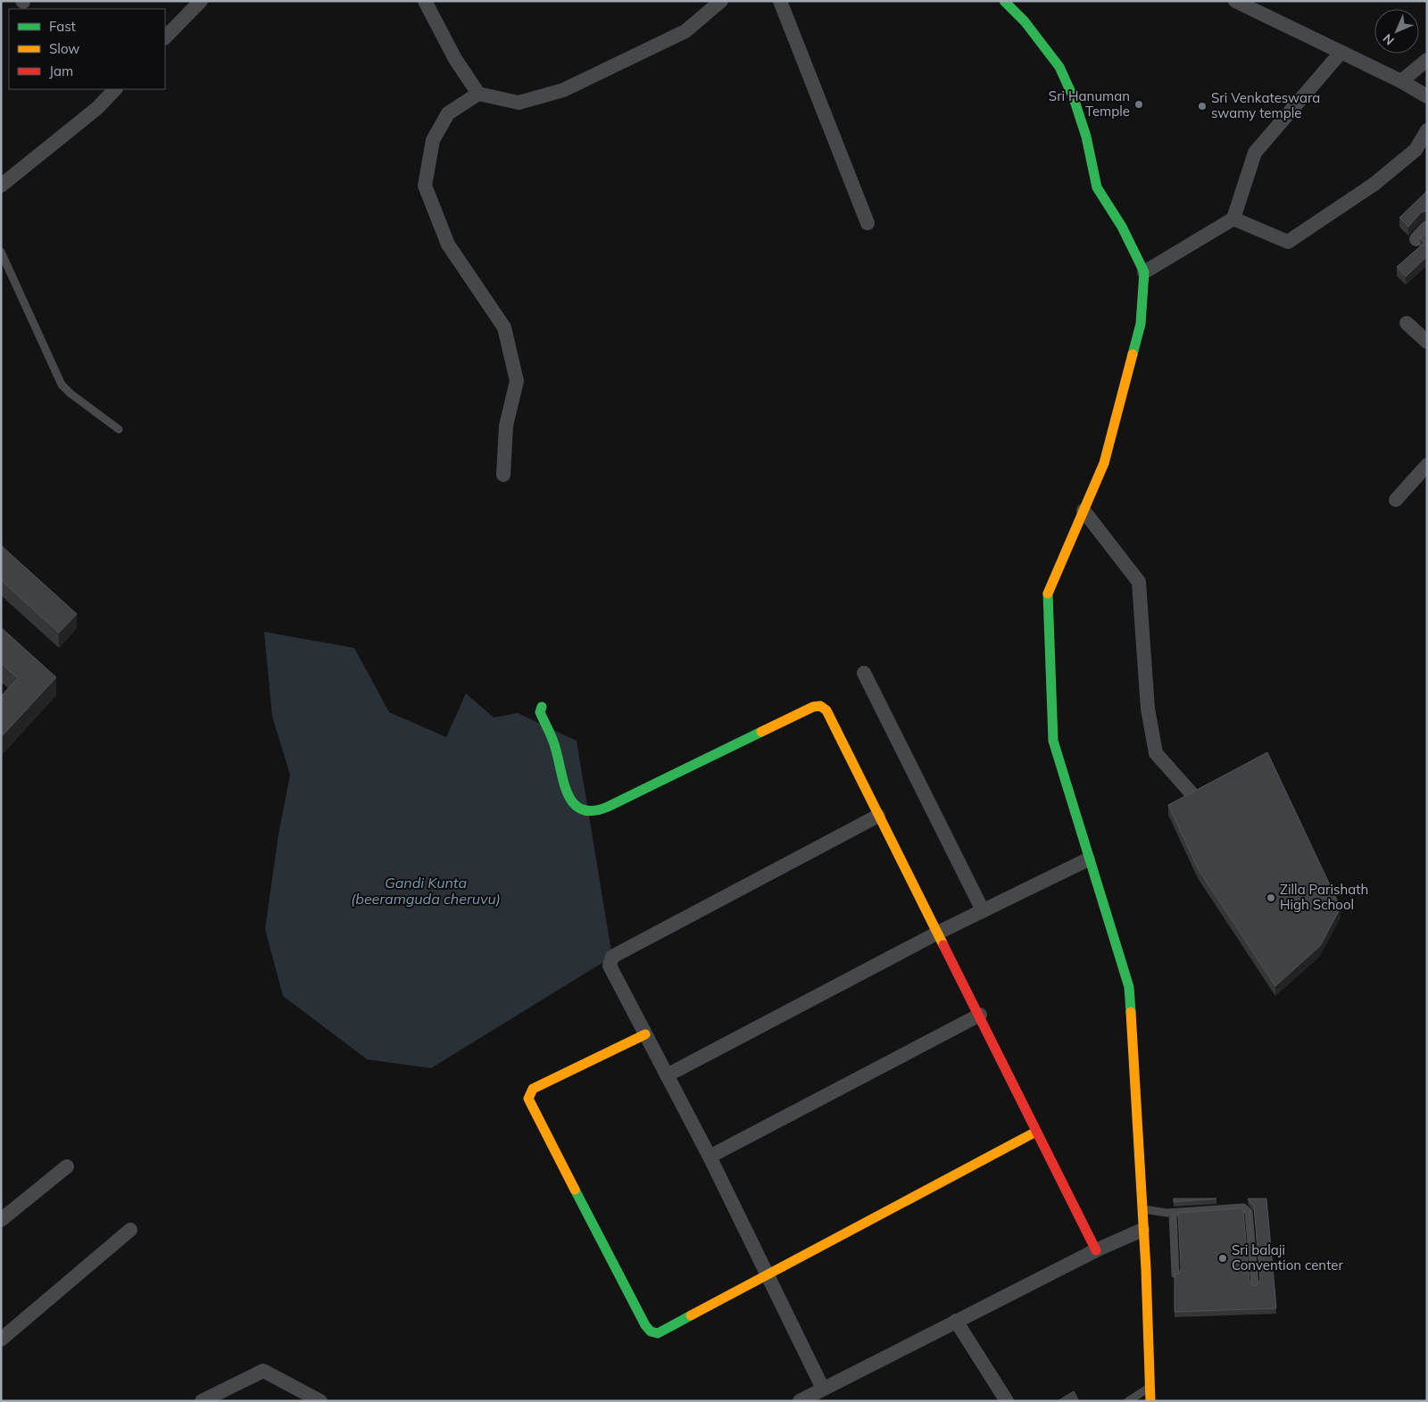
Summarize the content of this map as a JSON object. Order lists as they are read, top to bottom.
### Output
{
  "water": ["Gandi Kunta (beeramguda cheruvu)"],
  "places": [
    "Sri Hanuman Temple",
    "Sri Venkateswara swamy temple",
    "Zilla Parishath High School",
    "Sri balaji Convention center"
  ],
  "legend": ["Fast", "Slow", "Jam"],
  "north": "bottom left"
}
